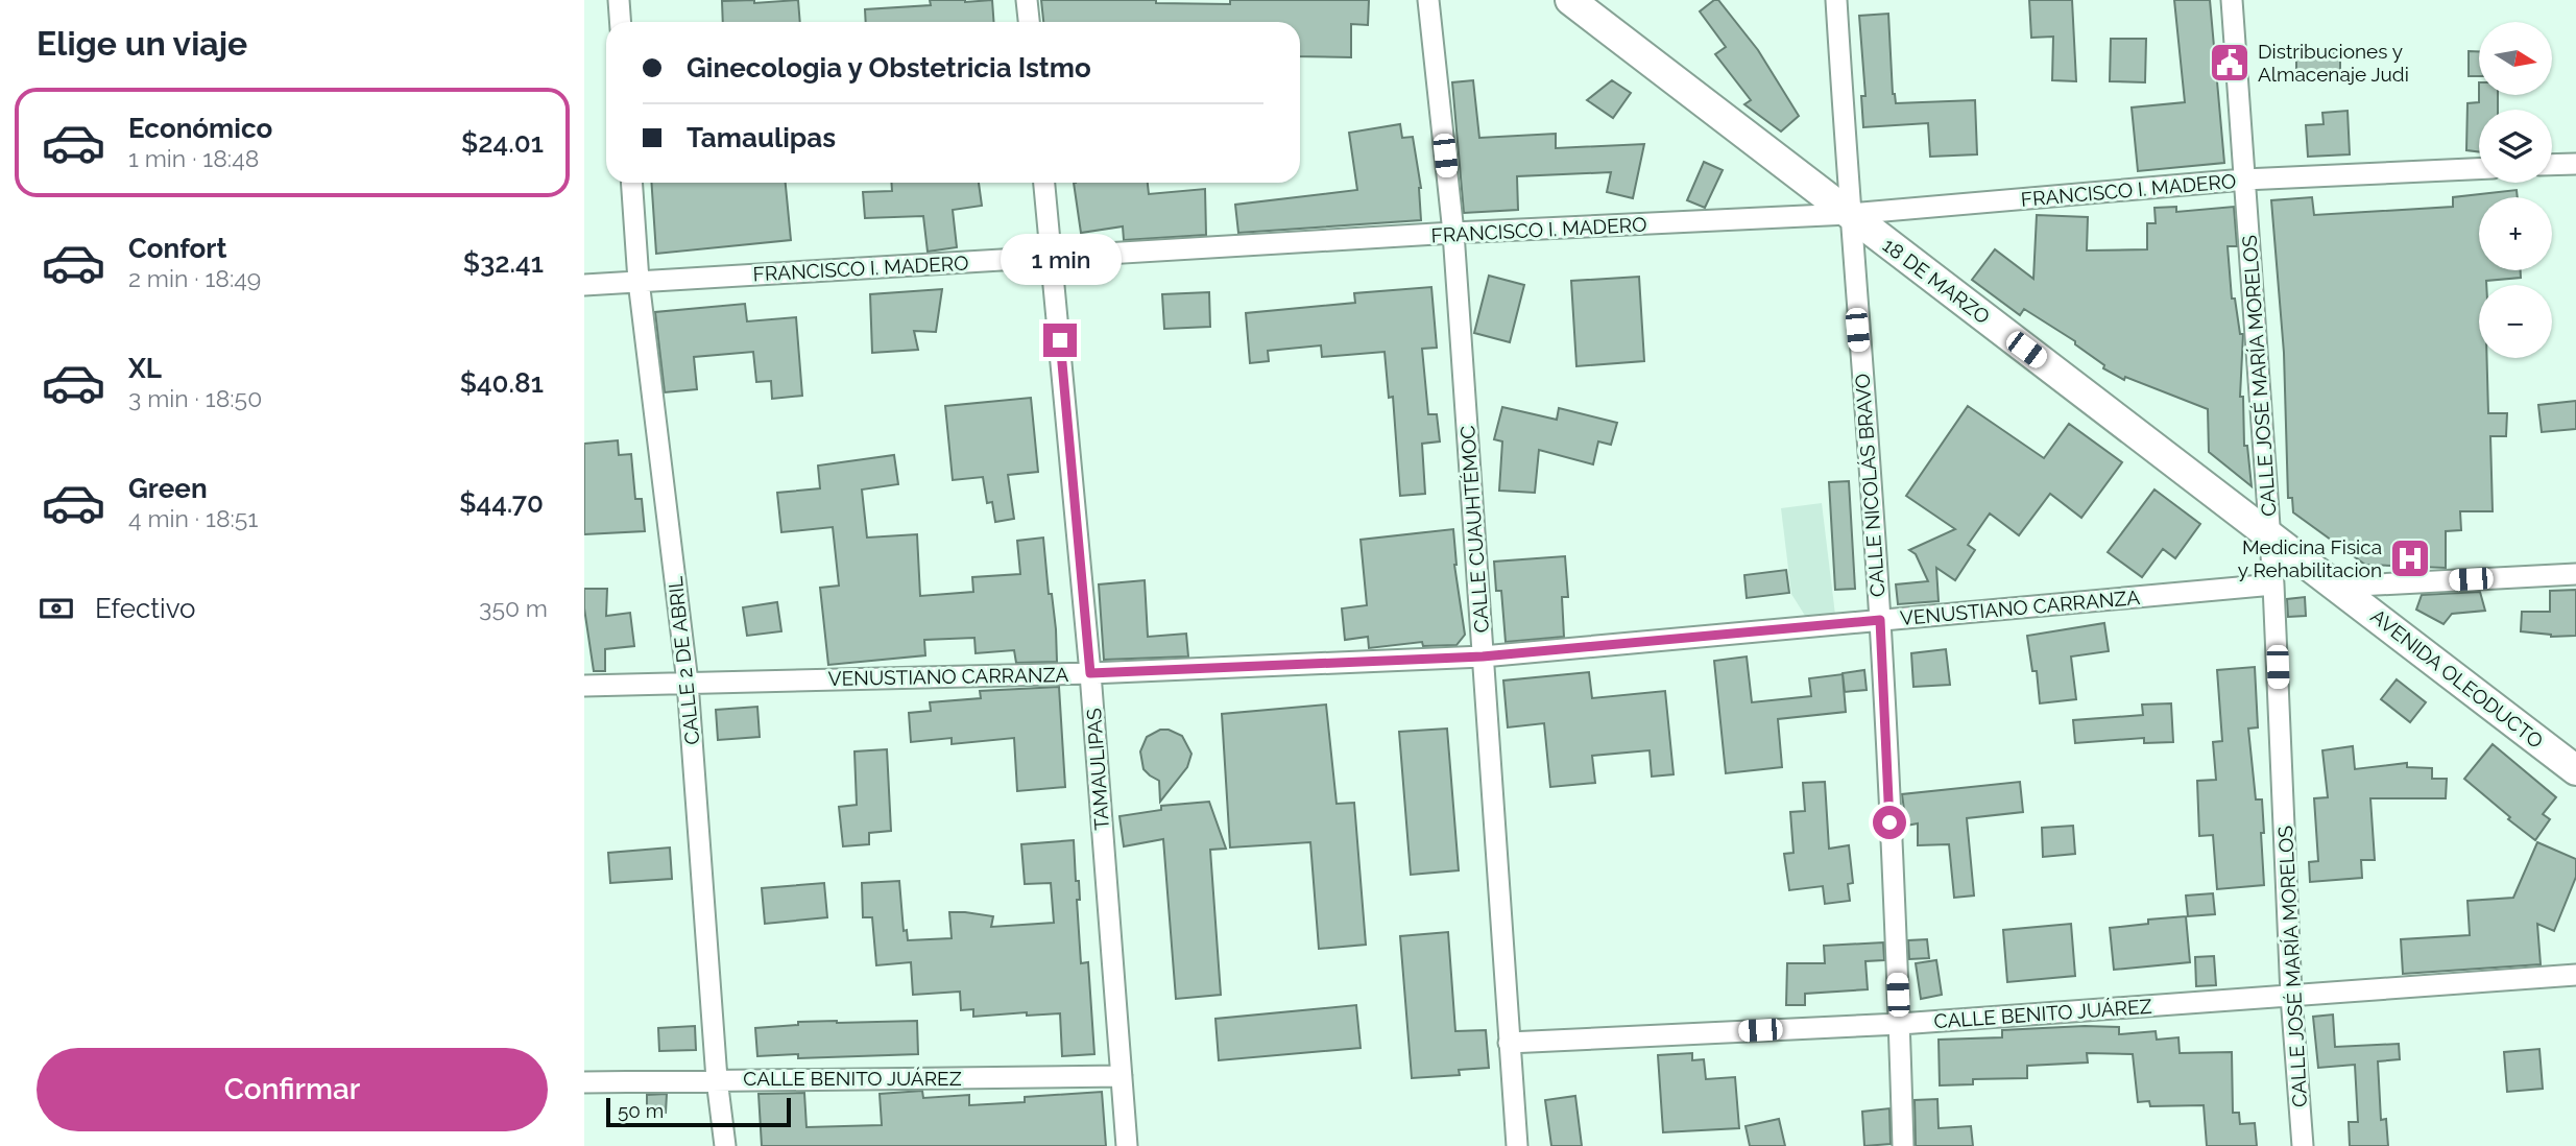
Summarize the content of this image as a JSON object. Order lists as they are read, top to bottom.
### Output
{
  "streets": {
    "main road": ["18 DE MARZO", "AVENIDA OLEODUCTO"],
    "street": [
      "FRANCISCO I. MADERO",
      "CALLE JOSÉ MARÍA MORELOS",
      "CALLE NICOLÁS BRAVO",
      "CALLE CUAUHTÉMOC",
      "VENUSTIANO CARRANZA",
      "CALLE 2 DE ABRIL",
      "TAMAULIPAS",
      "CALLE BENITO JUÁREZ"
    ]
  },
  "crossings": [
    ["FRANCISCO I. MADERO", "18 DE MARZO"],
    ["FRANCISCO I. MADERO", "CALLE JOSÉ MARÍA MORELOS"],
    ["FRANCISCO I. MADERO", "CALLE NICOLÁS BRAVO"],
    ["FRANCISCO I. MADERO", "CALLE CUAUHTÉMOC"],
    ["FRANCISCO I. MADERO", "CALLE 2 DE ABRIL"],
    ["FRANCISCO I. MADERO", "TAMAULIPAS"],
    ["18 DE MARZO", "CALLE JOSÉ MARÍA MORELOS"],
    ["18 DE MARZO", "CALLE NICOLÁS BRAVO"],
    ["18 DE MARZO", "AVENIDA OLEODUCTO"],
    ["CALLE JOSÉ MARÍA MORELOS", "VENUSTIANO CARRANZA"],
    ["CALLE JOSÉ MARÍA MORELOS", "CALLE BENITO JUÁREZ"],
    ["CALLE NICOLÁS BRAVO", "VENUSTIANO CARRANZA"],
    ["CALLE NICOLÁS BRAVO", "CALLE BENITO JUÁREZ"],
    ["CALLE CUAUHTÉMOC", "VENUSTIANO CARRANZA"],
    ["CALLE CUAUHTÉMOC", "CALLE BENITO JUÁREZ"],
    ["VENUSTIANO CARRANZA", "CALLE 2 DE ABRIL"],
    ["VENUSTIANO CARRANZA", "TAMAULIPAS"],
    ["CALLE 2 DE ABRIL", "CALLE BENITO JUÁREZ"],
    ["TAMAULIPAS", "CALLE BENITO JUÁREZ"]
  ],
  "places": {
    "public building": ["Distribuciones y Almacenaje Judi"],
    "hospital": ["Medicina Fisica y Rehabilitacion"]
  },
  "scale_bar": "50 m",
  "north": "right",
  "page": {
    "heading": "Elige un viaje",
    "map_buttons": ["+", "−"],
    "banner": ["Ginecologia y Obstetricia Istmo", "Tamaulipas"],
    "list": [
      {
        "name": "Económico",
        "note": "1 min · 18:48",
        "value": "$24.01"
      },
      {
        "name": "Confort",
        "note": "2 min · 18:49",
        "value": "$32.41"
      },
      {
        "name": "XL",
        "note": "3 min · 18:50",
        "value": "$40.81"
      },
      {
        "name": "Green",
        "note": "4 min · 18:51",
        "value": "$44.70"
      }
    ],
    "bubble": "1 min",
    "pay": ["Efectivo", "350 m"],
    "buttons": "Confirmar",
    "scale": "50 m"
  }
}
